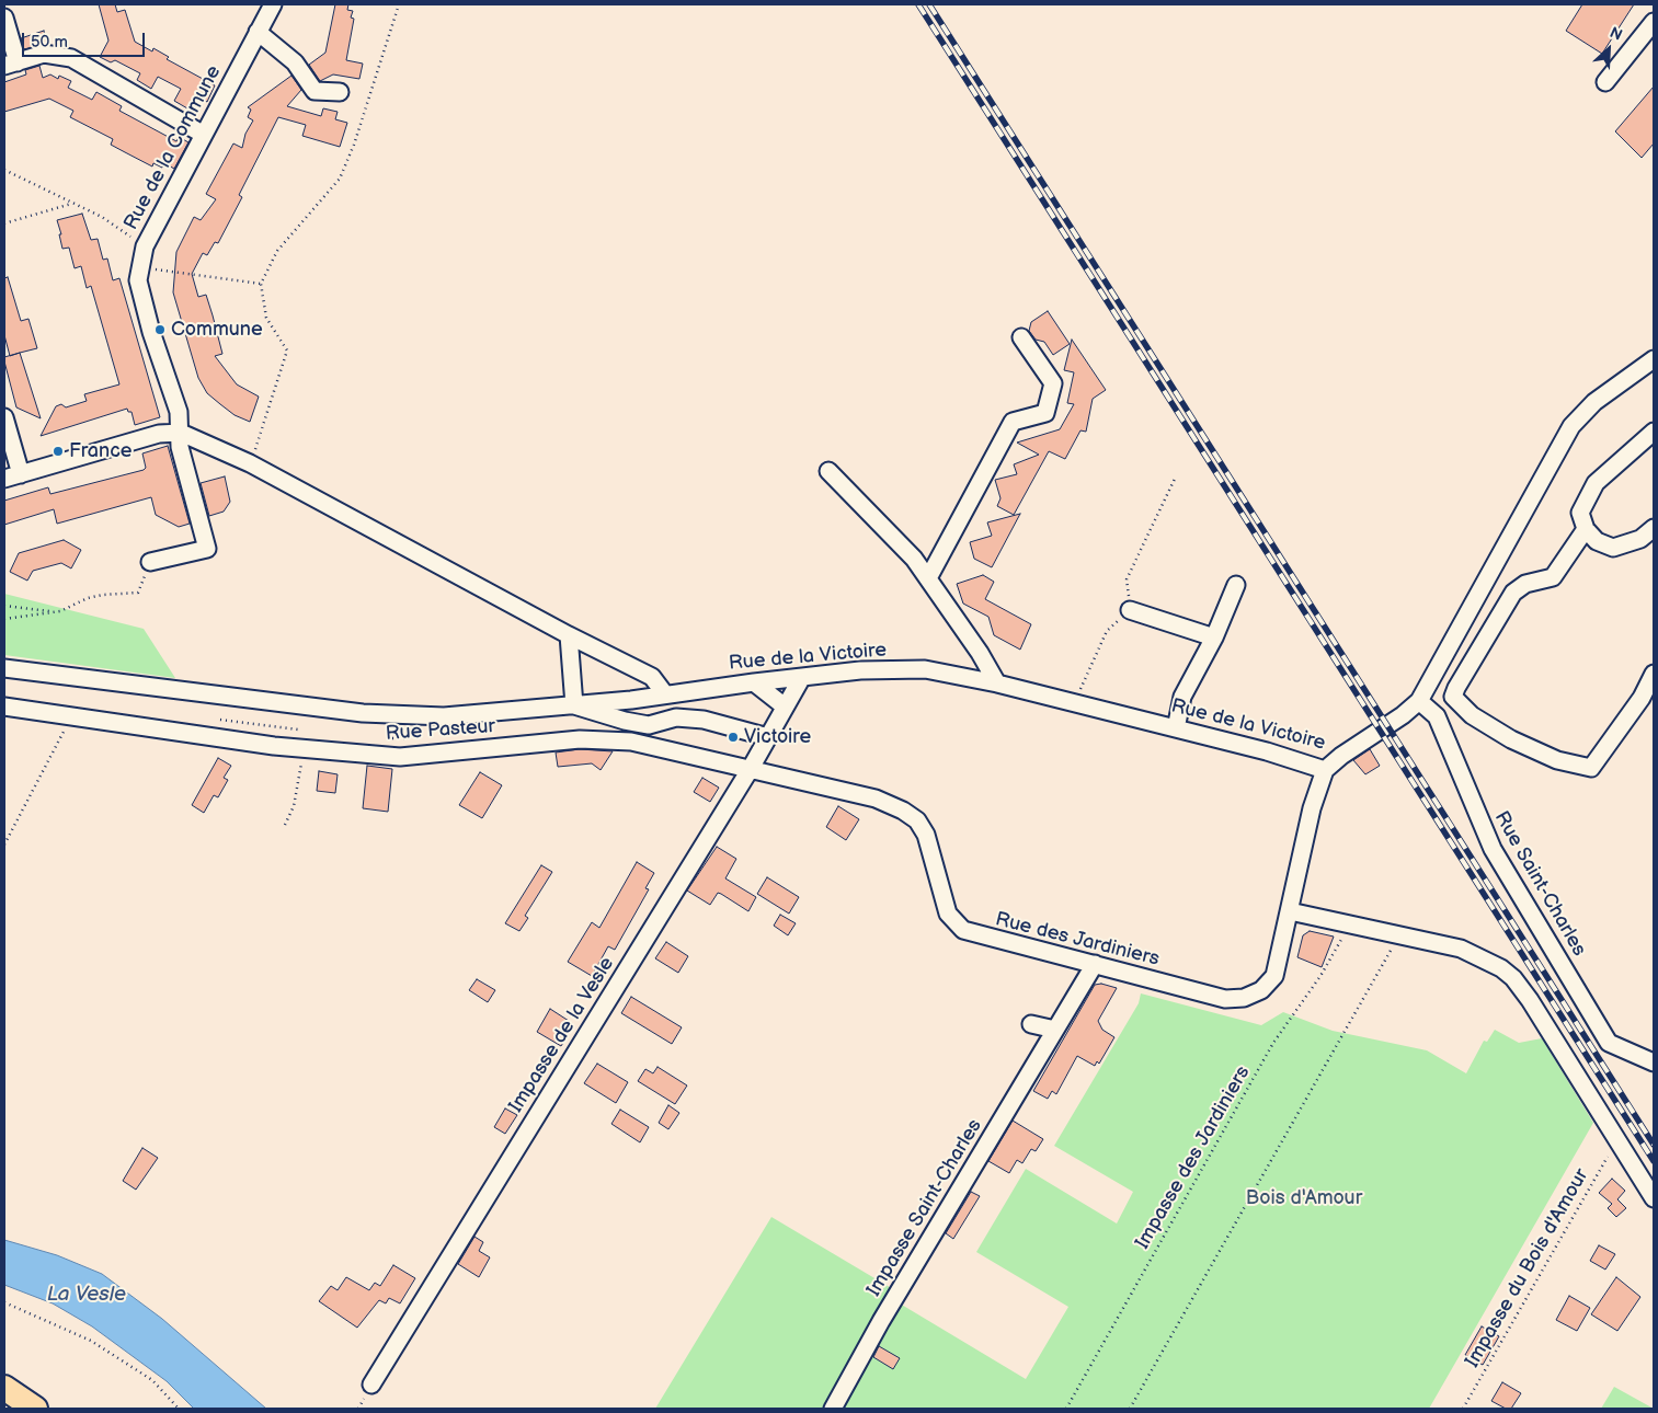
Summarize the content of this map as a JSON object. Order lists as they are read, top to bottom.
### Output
{
  "streets": {
    "street": [
      "Rue de la Commune",
      "Rue de la Victoire",
      "Rue Pasteur",
      "Rue Saint-Charles",
      "Rue des Jardiniers",
      "Impasse de la Vesle",
      "Impasse Saint-Charles"
    ],
    "path": ["Impasse des Jardiniers", "Impasse du Bois d'Amour"]
  },
  "crossings": [
    ["Rue de la Victoire", "Rue Saint-Charles"],
    ["Rue de la Victoire", "Rue des Jardiniers"],
    ["Rue de la Victoire", "Impasse de la Vesle"],
    ["Rue Pasteur", "Rue des Jardiniers"],
    ["Rue Pasteur", "Impasse de la Vesle"],
    ["Rue des Jardiniers", "Impasse Saint-Charles"]
  ],
  "water": ["La Vesle"],
  "parks": ["Bois d'Amour"],
  "places": ["Commune", "France", "Victoire"],
  "scale_bar": "50 m",
  "north": "top right"
}
